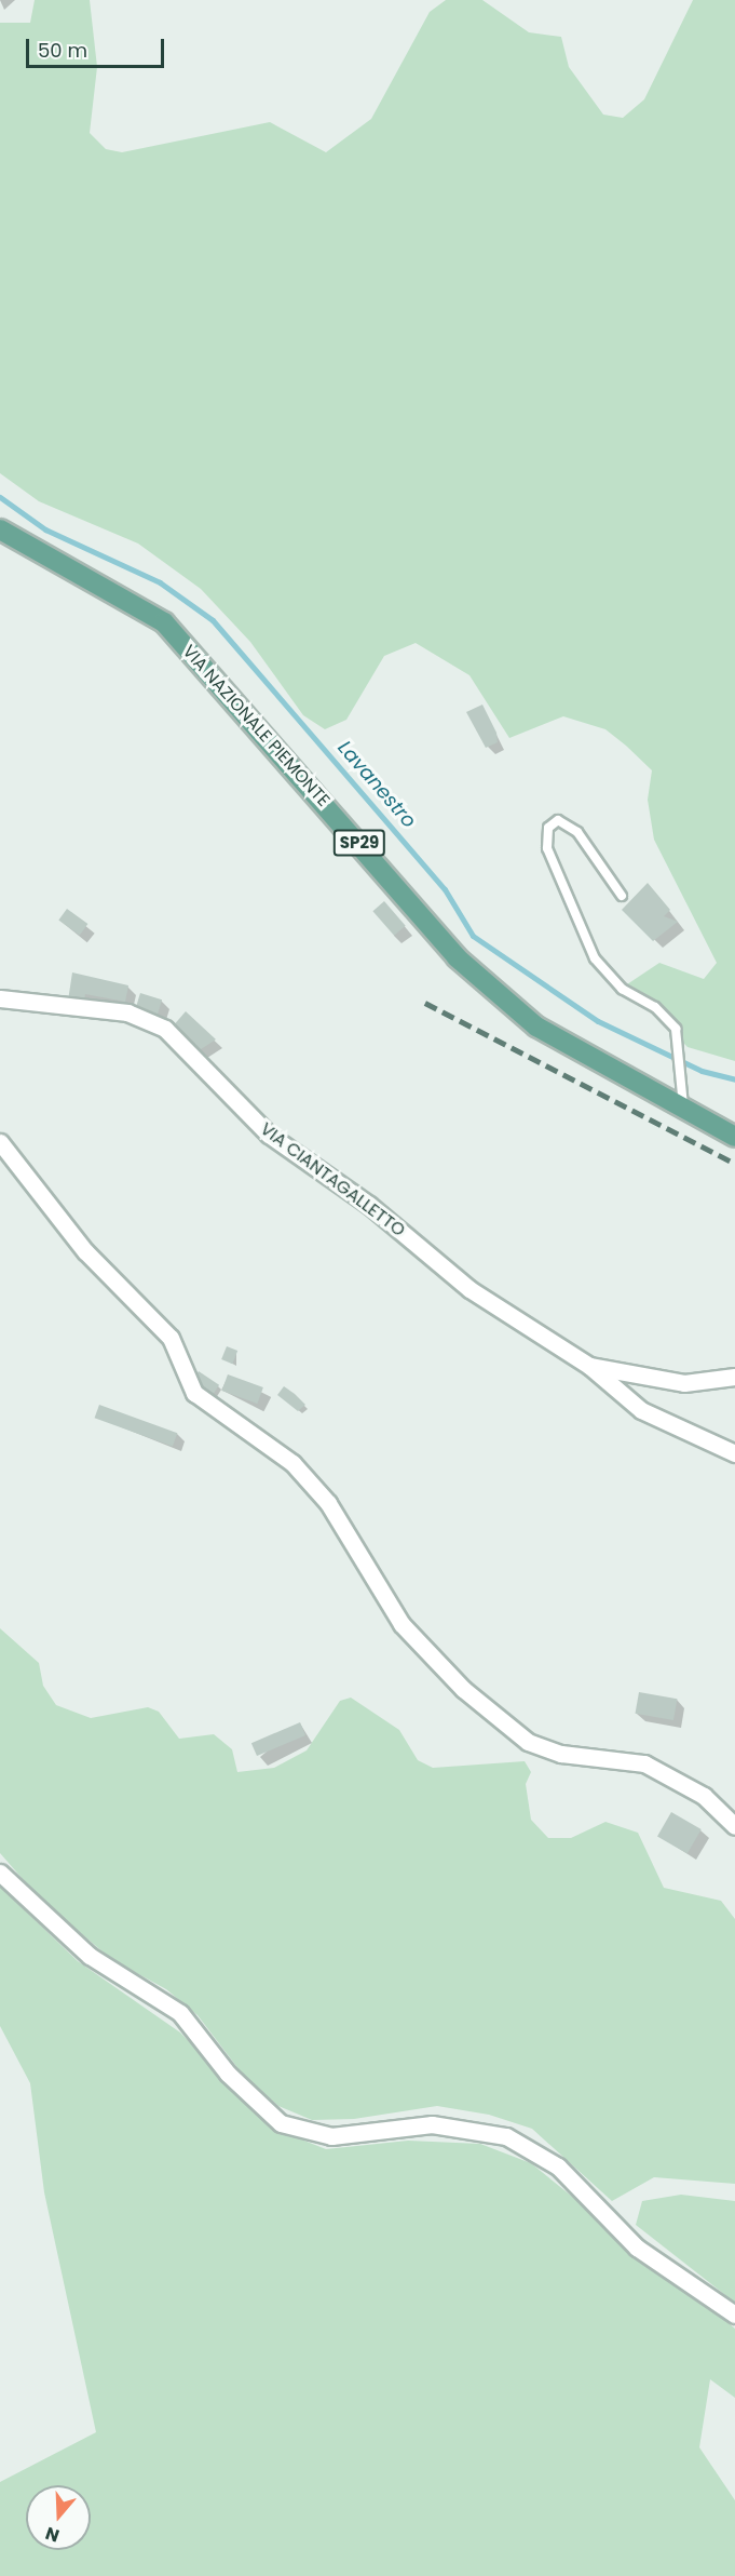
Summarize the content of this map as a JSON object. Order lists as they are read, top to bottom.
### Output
{
  "streets": {
    "main road": ["VIA NAZIONALE PIEMONTE", "SP29"],
    "street": ["VIA CIANTAGALLETTO"]
  },
  "water": ["Lavanestro"],
  "scale_bar": "50 m",
  "north": "bottom"
}
